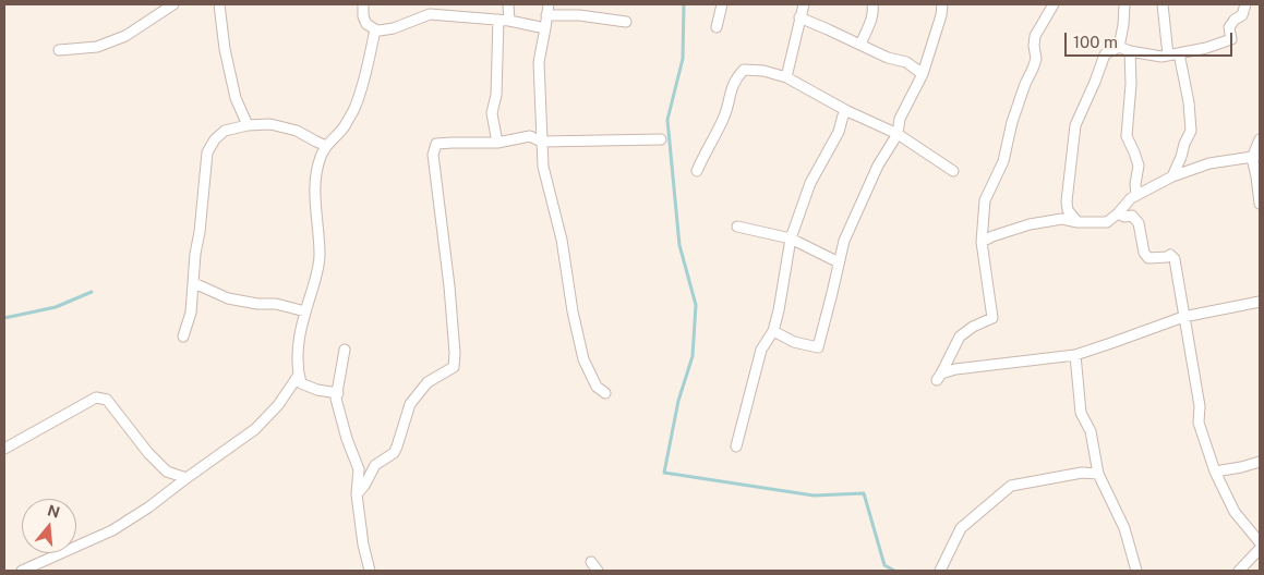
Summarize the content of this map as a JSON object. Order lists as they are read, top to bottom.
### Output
{
  "scale_bar": "100 m",
  "north": "top"
}
